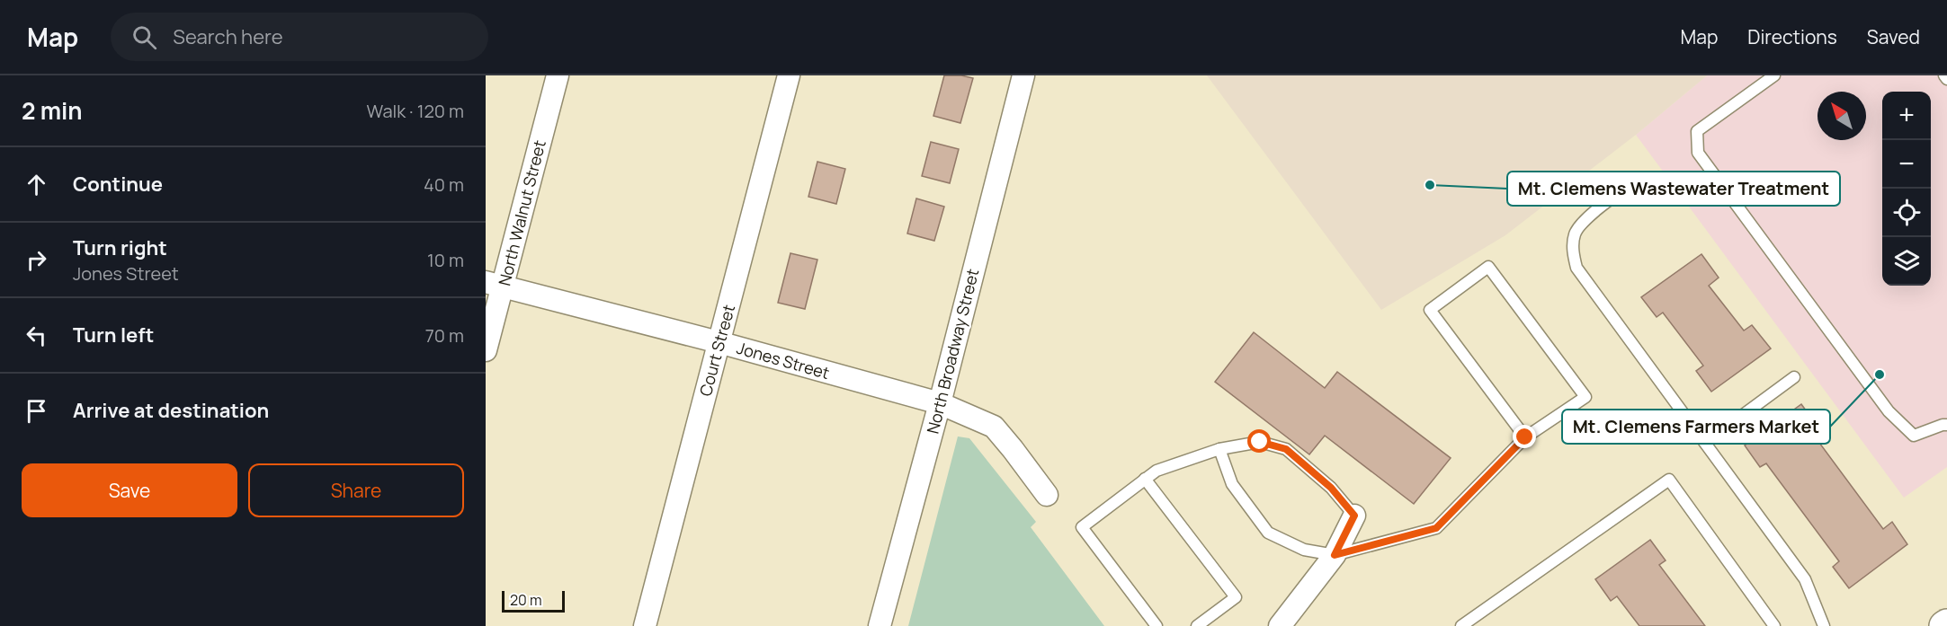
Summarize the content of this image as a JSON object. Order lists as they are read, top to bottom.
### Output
{
  "streets": {
    "street": [
      "North Walnut Street",
      "Court Street",
      "North Broadway Street",
      "Jones Street"
    ]
  },
  "crossings": [
    ["North Walnut Street", "Jones Street"],
    ["Court Street", "Jones Street"],
    ["North Broadway Street", "Jones Street"]
  ],
  "places": ["Mt. Clemens Wastewater Treatment", "Mt. Clemens Farmers Market"],
  "scale_bar": "20 m",
  "north": "top left",
  "page": {
    "header": "Map",
    "search": "Search here",
    "nav": ["Map", "Directions", "Saved"],
    "heading": ["2 min", "Walk · 120 m"],
    "map_buttons": ["+", "−"],
    "list": [
      ["Continue", "40 m"],
      ["Turn right", "Jones Street", "10 m"],
      ["Turn left", "70 m"],
      "Arrive at destination"
    ],
    "buttons": ["Save", "Share"],
    "scale": "20 m"
  }
}
